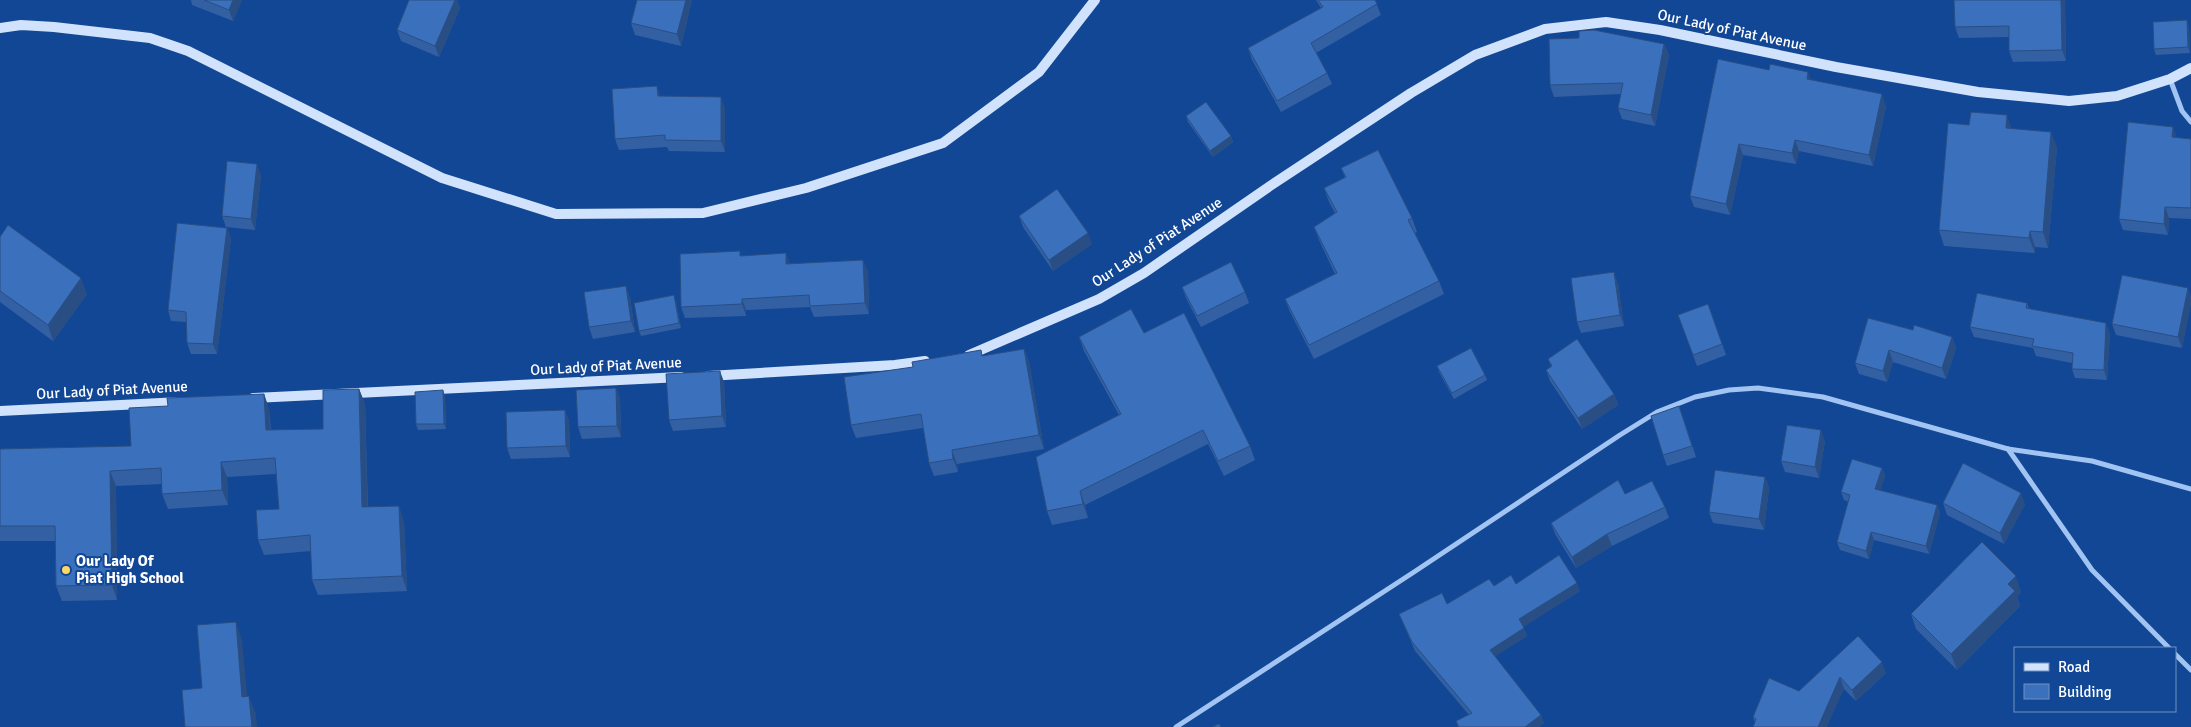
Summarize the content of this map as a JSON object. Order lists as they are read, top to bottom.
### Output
{
  "streets": {
    "street": ["Our Lady of Piat Avenue"]
  },
  "places": ["Our Lady Of Piat High School"],
  "legend": ["Road", "Building"]
}
